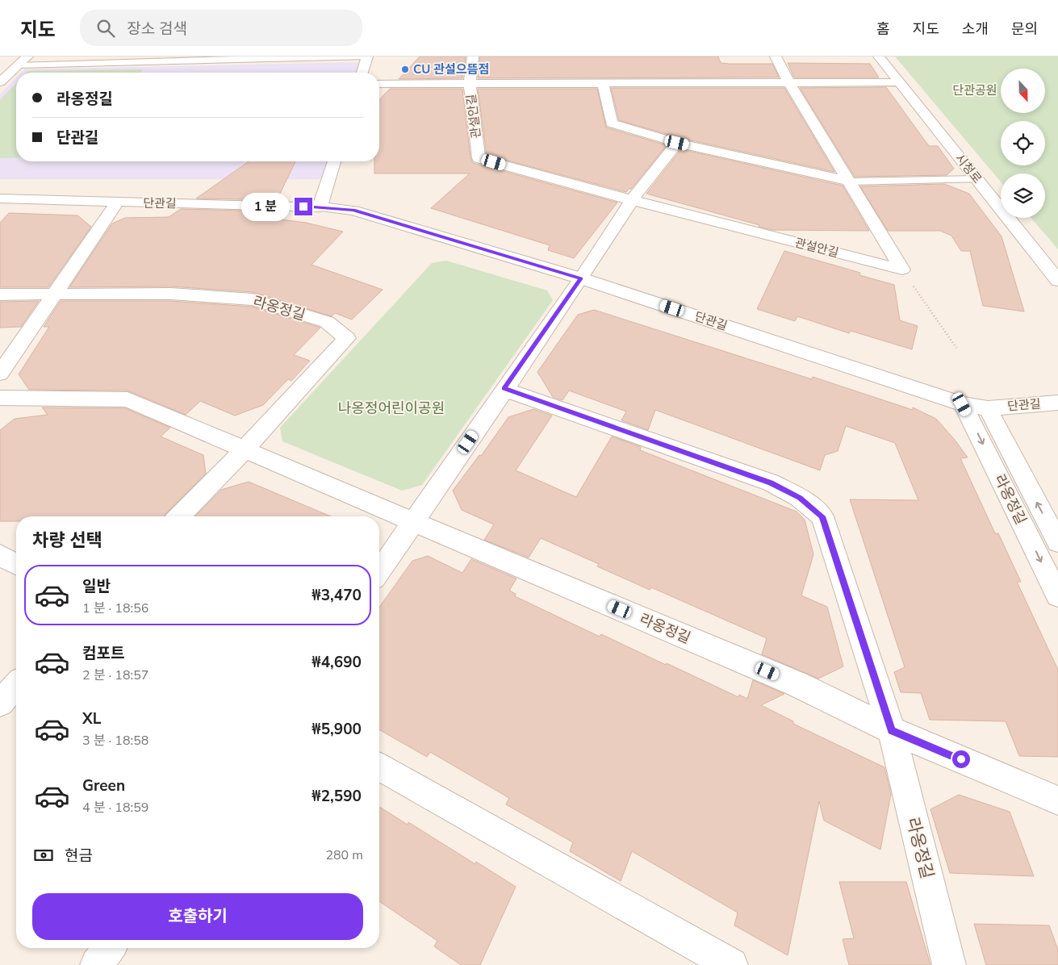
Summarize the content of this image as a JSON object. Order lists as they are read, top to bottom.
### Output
{
  "streets": {
    "street": [
      "관설안길",
      "시청로",
      "단관길",
      "라옹정길"
    ]
  },
  "crossings": [
    ["관설안길", "시청로"],
    ["단관길", "라옹정길"]
  ],
  "parks": ["단관공원", "나옹정어린이공원"],
  "places": ["CU 관설으뜸점"],
  "north": "bottom",
  "page": {
    "header": "지도",
    "search": "장소 검색",
    "nav": [
      "홈",
      "지도",
      "소개",
      "문의"
    ],
    "banner": ["라옹정길", "단관길"],
    "bubble": "1 분",
    "heading": "차량 선택",
    "list": [
      {
        "name": "일반",
        "note": "1 분 · 18:56",
        "value": "₩3,470"
      },
      {
        "name": "컴포트",
        "note": "2 분 · 18:57",
        "value": "₩4,690"
      },
      {
        "name": "XL",
        "note": "3 분 · 18:58",
        "value": "₩5,900"
      },
      {
        "name": "Green",
        "note": "4 분 · 18:59",
        "value": "₩2,590"
      }
    ],
    "pay": ["현금", "280 m"],
    "buttons": "호출하기"
  }
}
